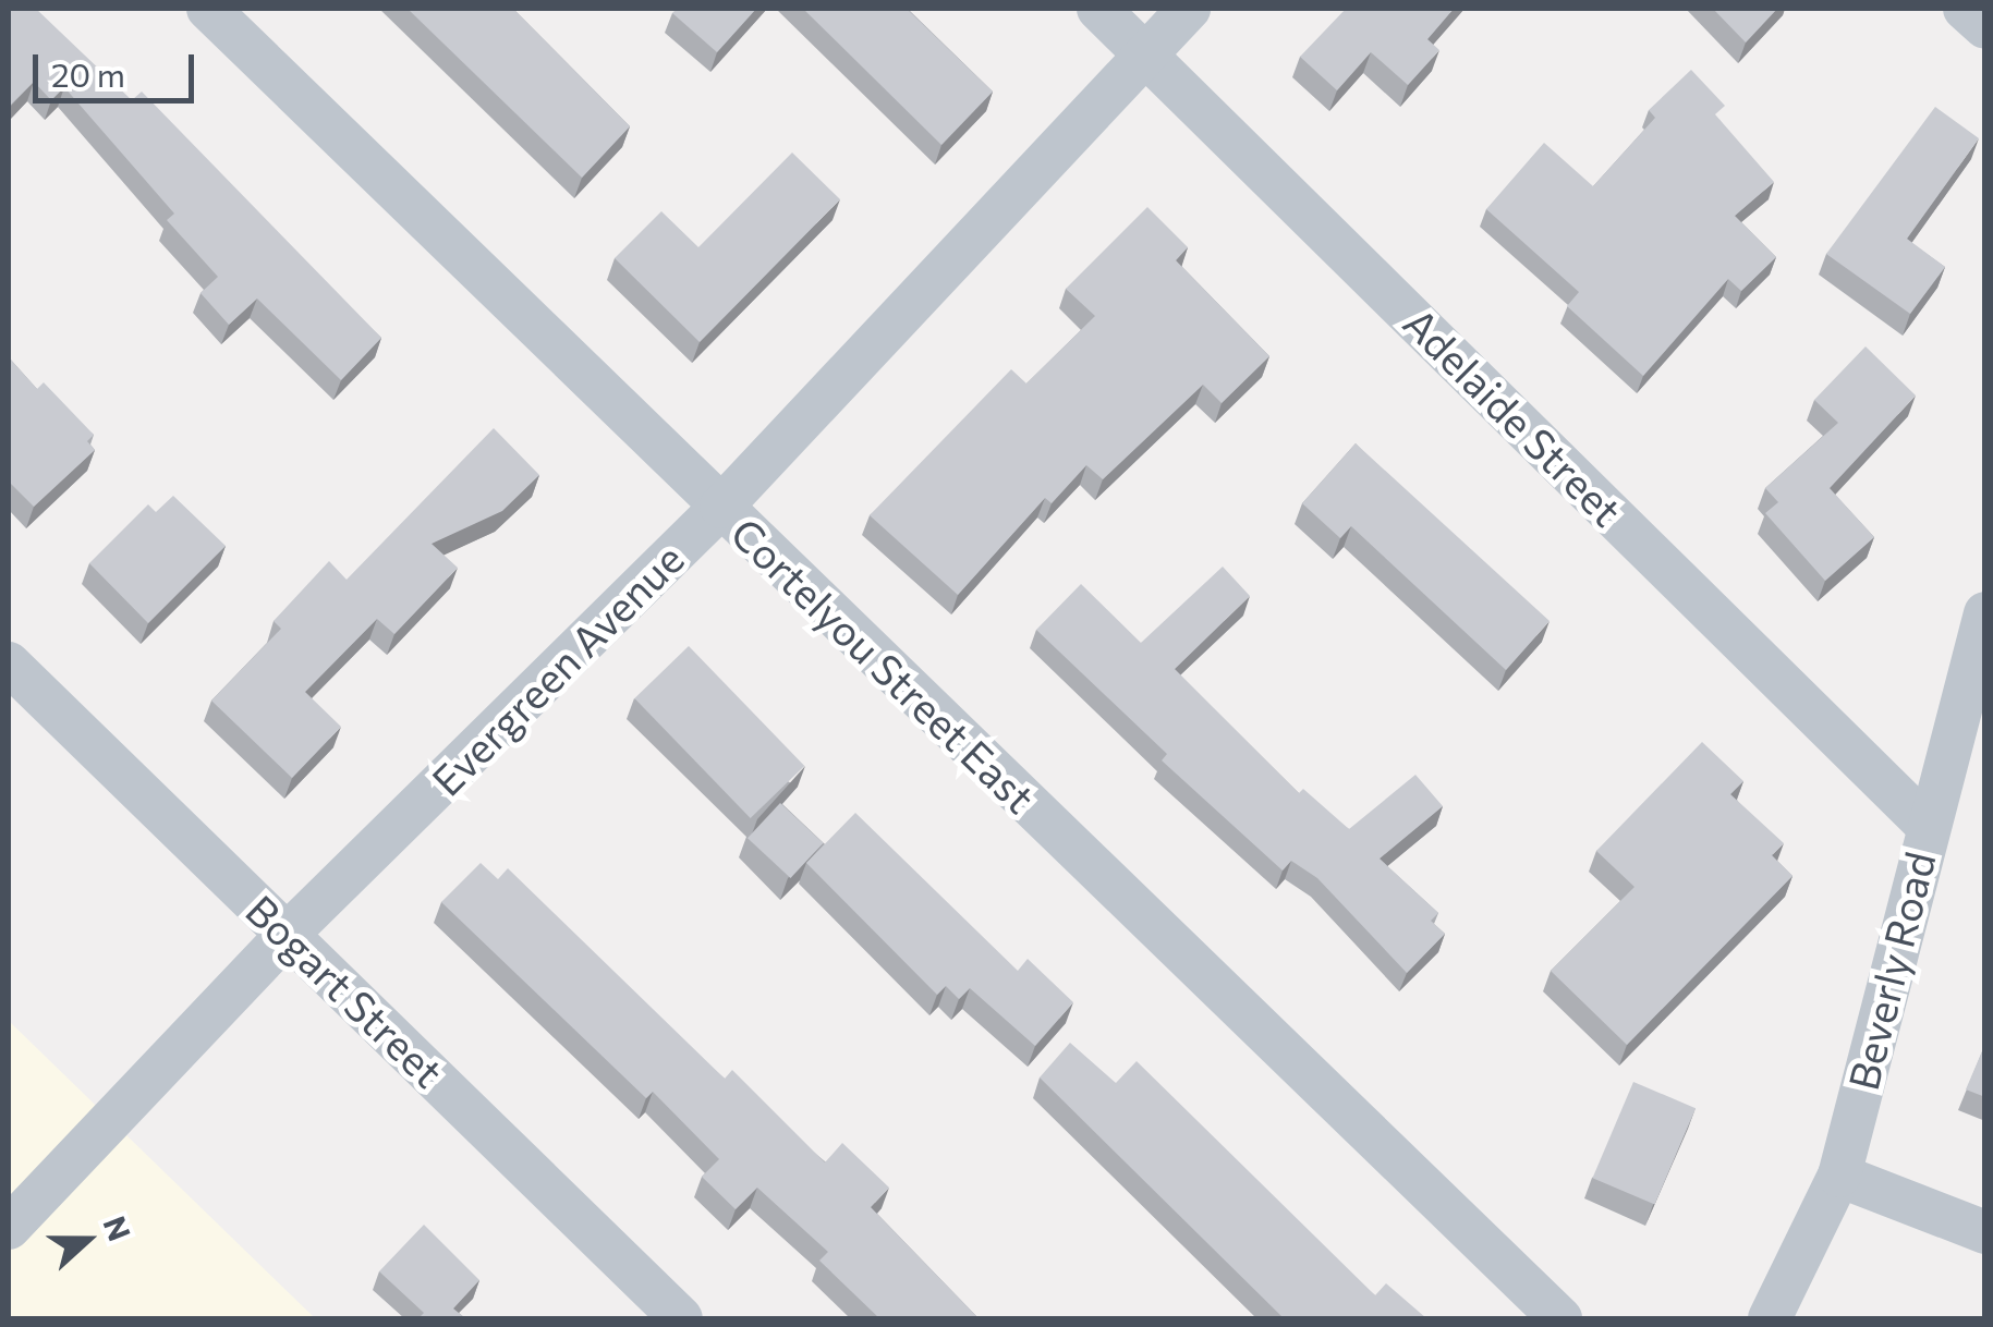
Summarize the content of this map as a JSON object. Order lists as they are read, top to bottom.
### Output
{
  "streets": {
    "street": [
      "Adelaide Street",
      "Cortelyou Street East",
      "Evergreen Avenue",
      "Beverly Road",
      "Bogart Street"
    ]
  },
  "crossings": [
    ["Adelaide Street", "Evergreen Avenue"],
    ["Adelaide Street", "Beverly Road"],
    ["Cortelyou Street East", "Evergreen Avenue"],
    ["Evergreen Avenue", "Bogart Street"]
  ],
  "scale_bar": "20 m",
  "north": "right"
}
